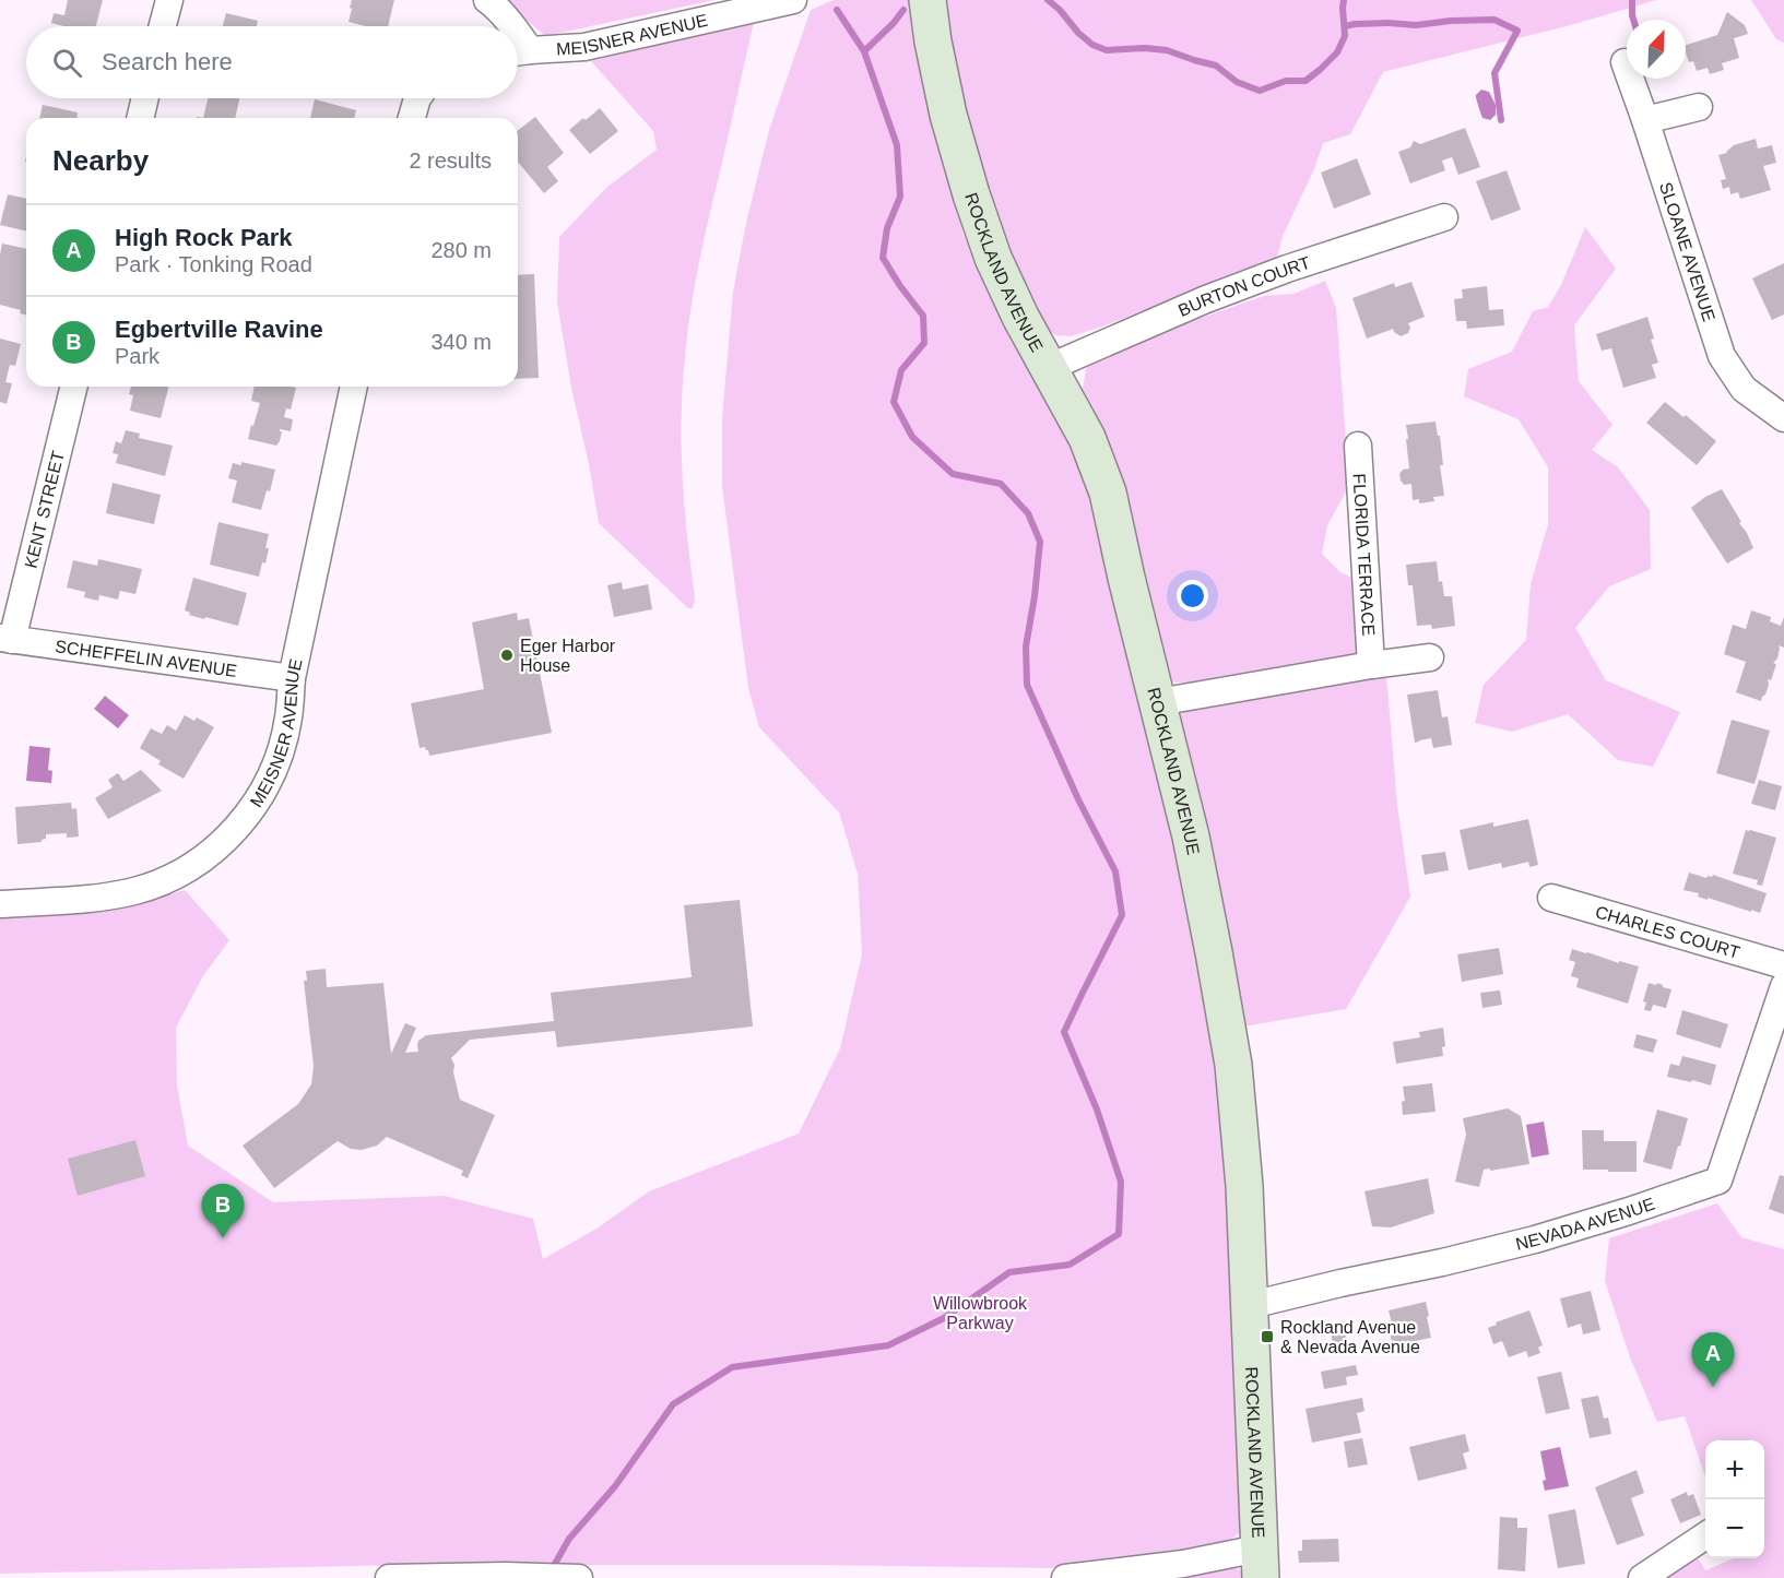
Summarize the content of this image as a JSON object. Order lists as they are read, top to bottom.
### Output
{
  "streets": {
    "street": [
      "MEISNER AVENUE",
      "SLOANE AVENUE",
      "ROCKLAND AVENUE",
      "BURTON COURT",
      "KENT STREET",
      "FLORIDA TERRACE",
      "SCHEFFELIN AVENUE",
      "CHARLES COURT",
      "NEVADA AVENUE"
    ]
  },
  "crossings": [
    ["MEISNER AVENUE", "SCHEFFELIN AVENUE"],
    ["ROCKLAND AVENUE", "BURTON COURT"],
    ["ROCKLAND AVENUE", "NEVADA AVENUE"],
    ["KENT STREET", "SCHEFFELIN AVENUE"]
  ],
  "parks": ["Willowbrook Parkway"],
  "places": {
    "other": ["Eger Harbor House"],
    "transit": ["Rockland Avenue & Nevada Avenue"]
  },
  "north": "top right",
  "page": {
    "search": "Search here",
    "heading": ["Nearby", "2 results"],
    "list": [
      {
        "mark": "A",
        "name": "High Rock Park",
        "note": "Park · Tonking Road",
        "value": "280 m"
      },
      {
        "mark": "B",
        "name": "Egbertville Ravine",
        "note": "Park",
        "value": "340 m"
      }
    ],
    "pins": ["B", "A"],
    "map_buttons": ["+", "−"]
  }
}
